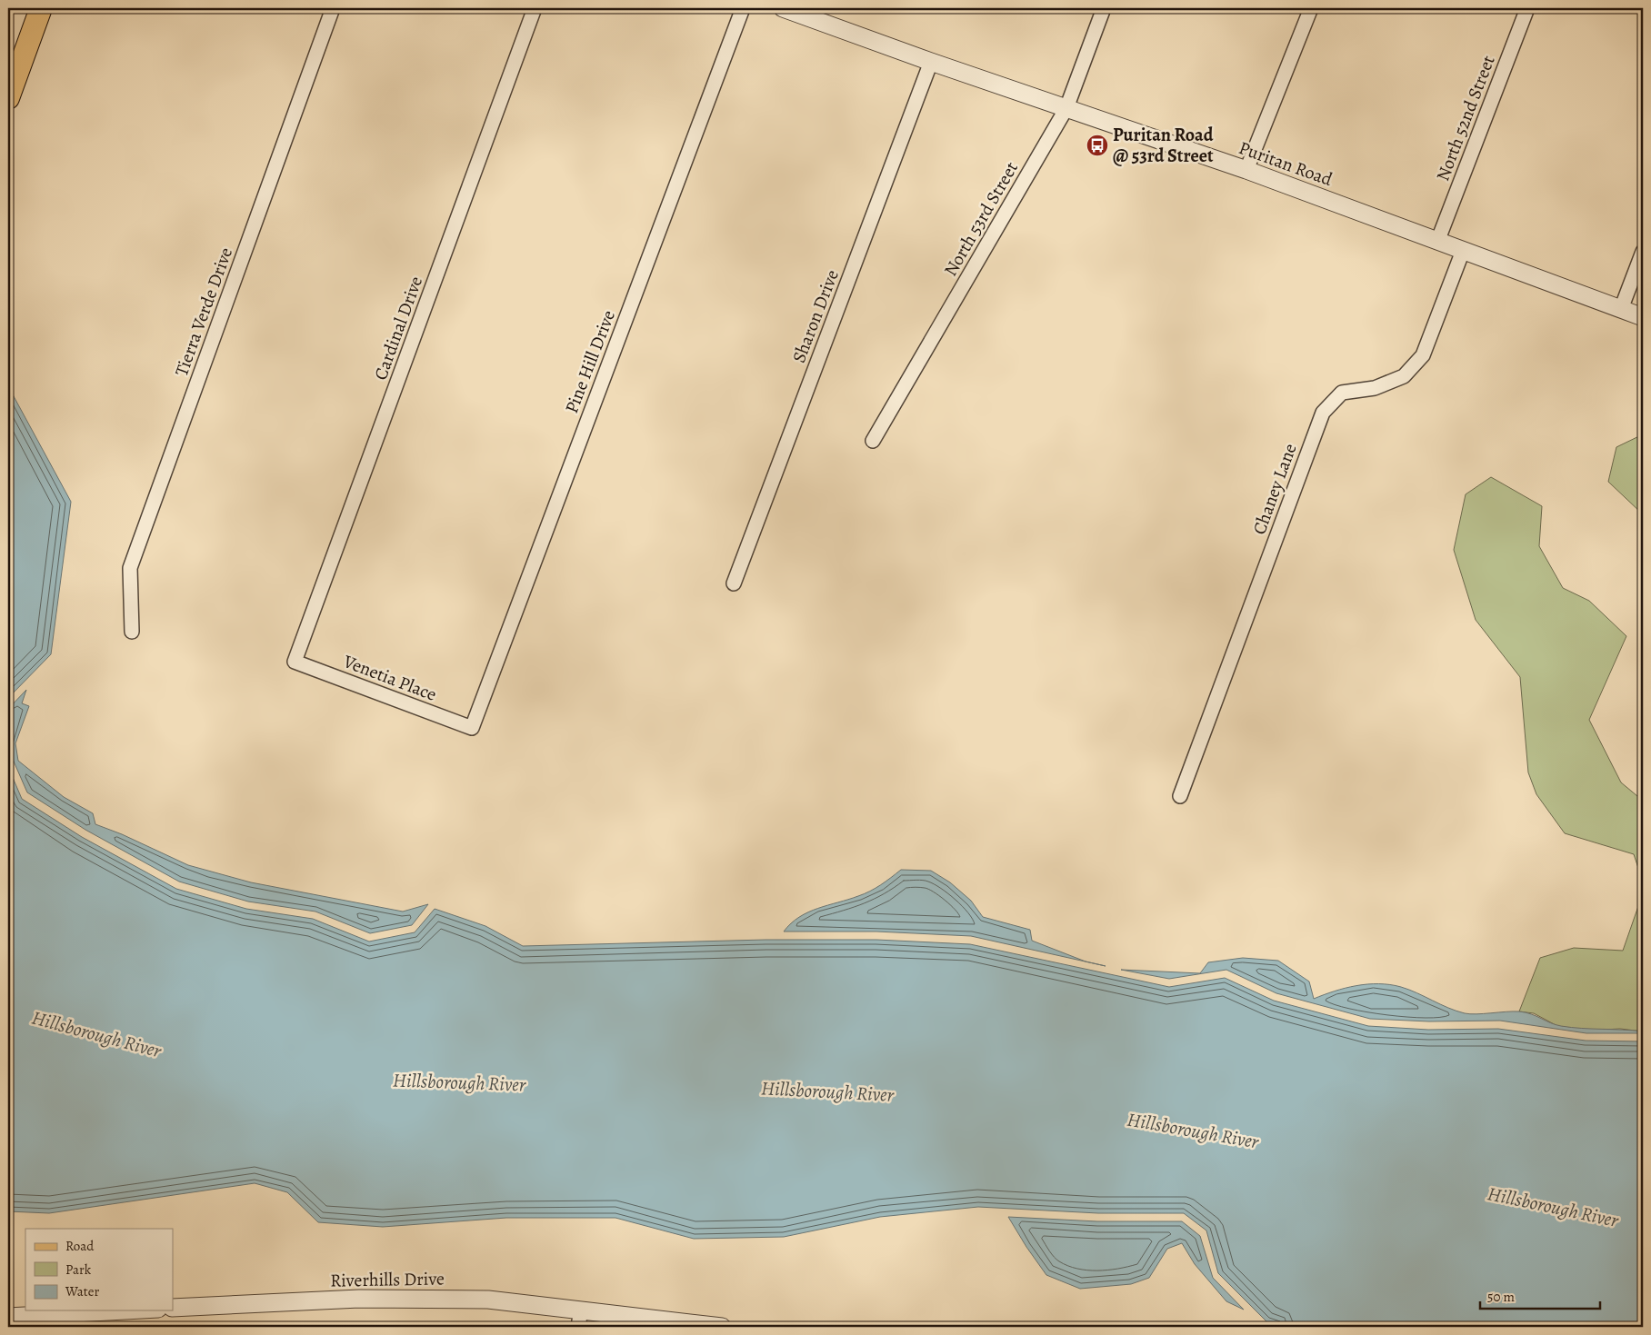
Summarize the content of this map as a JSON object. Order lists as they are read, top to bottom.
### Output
{
  "streets": {
    "street": [
      "North 52nd Street",
      "Puritan Road",
      "North 53rd Street",
      "Tierra Verde Drive",
      "Sharon Drive",
      "Cardinal Drive",
      "Pine Hill Drive",
      "Chaney Lane",
      "Venetia Place",
      "Riverhills Drive"
    ]
  },
  "crossings": [
    ["North 52nd Street", "Puritan Road"],
    ["Puritan Road", "North 53rd Street"],
    ["Puritan Road", "Sharon Drive"],
    ["Puritan Road", "Chaney Lane"],
    ["Cardinal Drive", "Venetia Place"],
    ["Pine Hill Drive", "Venetia Place"]
  ],
  "water": ["Hillsborough River"],
  "places": {
    "bus stop": ["Puritan Road @ 53rd Street"]
  },
  "legend": ["Road", "Park", "Water"],
  "scale_bar": "50 m"
}
